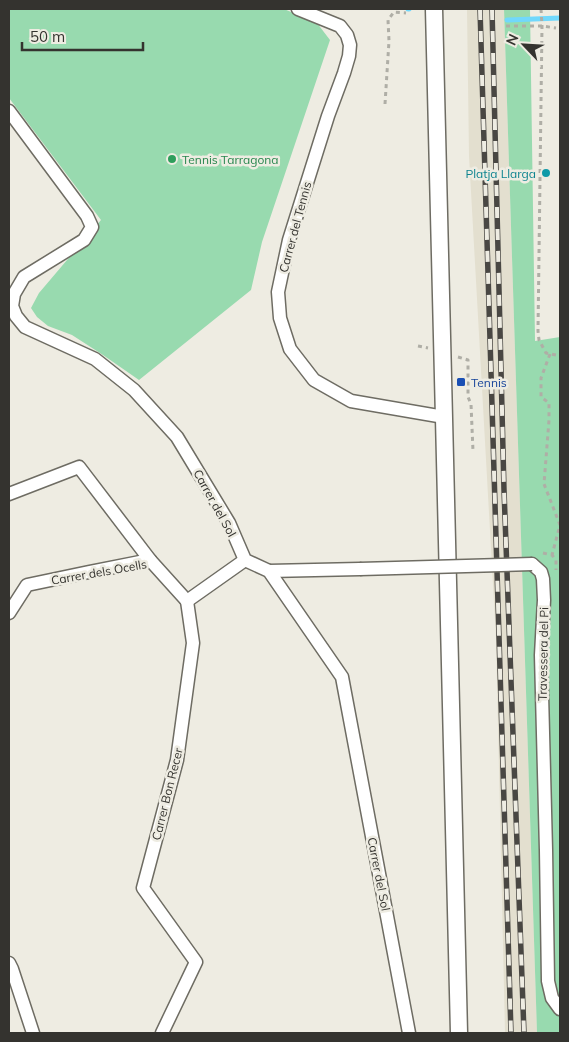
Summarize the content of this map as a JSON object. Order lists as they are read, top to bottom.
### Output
{
  "streets": {
    "street": [
      "Carrer del Tennis",
      "Carrer del Sol",
      "Carrer dels Ocells",
      "Travessera del Pi",
      "Carrer Bon Recer"
    ]
  },
  "crossings": [
    ["Carrer del Sol", "Travessera del Pi"],
    ["Carrer dels Ocells", "Carrer Bon Recer"]
  ],
  "places": {
    "other": ["Tennis Tarragona", "Platja Llarga"],
    "transit": ["Tennis"]
  },
  "scale_bar": "50 m",
  "north": "top left"
}
